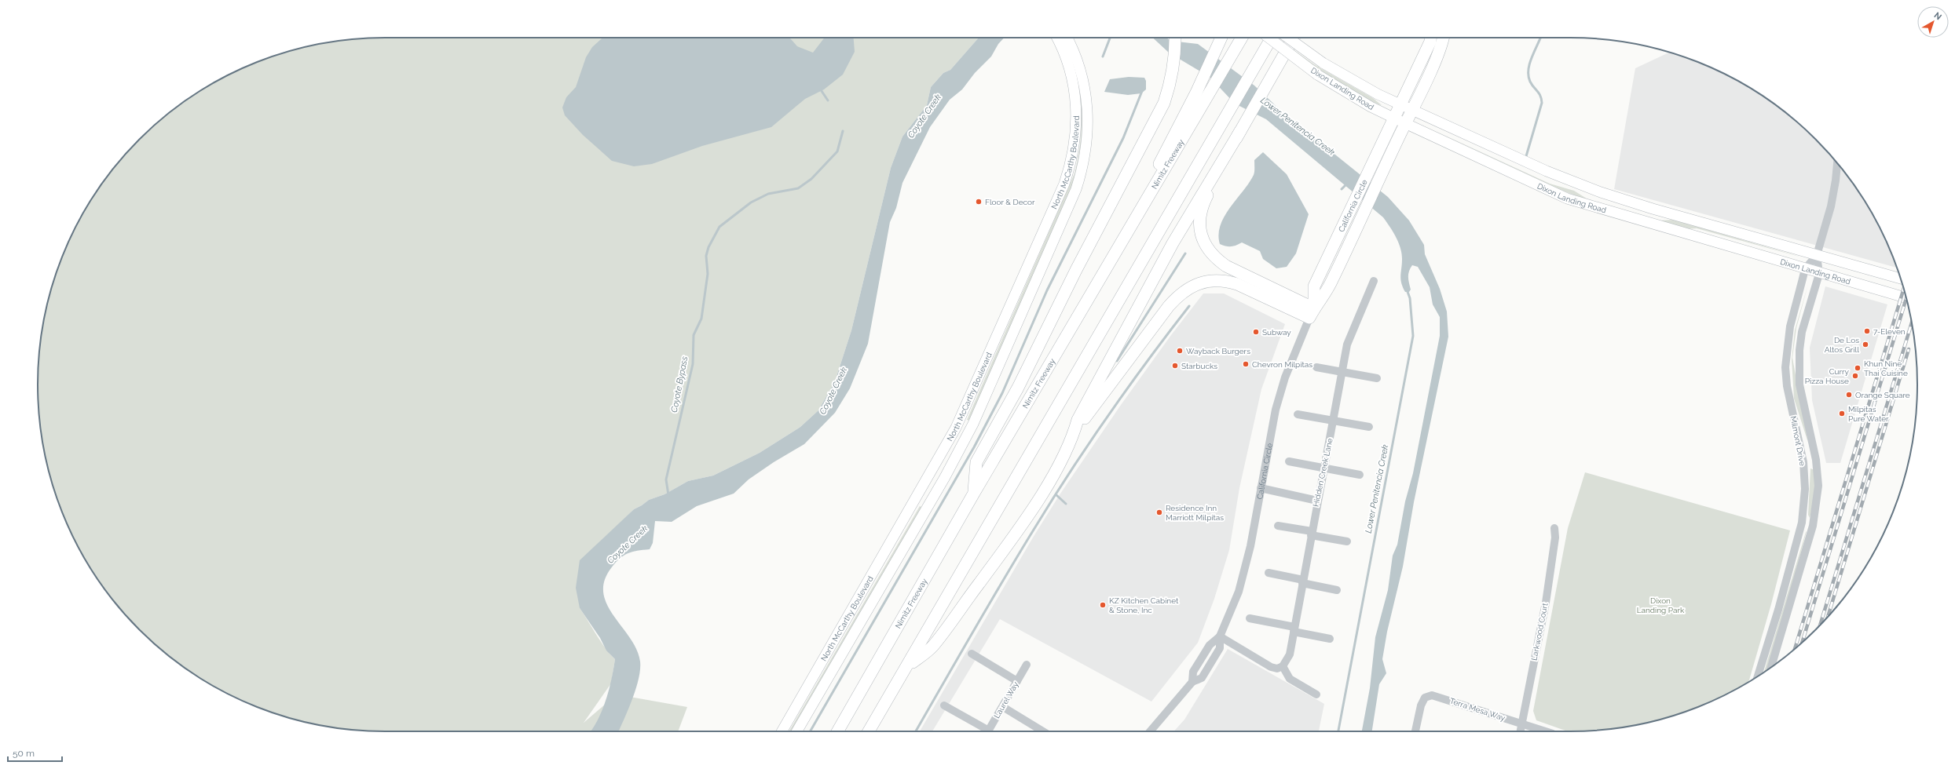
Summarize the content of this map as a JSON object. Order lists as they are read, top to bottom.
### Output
{
  "streets": {
    "highway": ["Nimitz Freeway", "California Circle"],
    "main road": ["Dixon Landing Road", "North McCarthy Boulevard"],
    "street": [
      "Milmont Drive",
      "Hidden Creek Lane",
      "Larkwood Court",
      "Laurel Way",
      "Terra Mesa Way"
    ]
  },
  "crossings": [
    ["Dixon Landing Road", "California Circle"],
    ["Dixon Landing Road", "Milmont Drive"],
    ["Larkwood Court", "Terra Mesa Way"]
  ],
  "water": ["Coyote Creek", "Lower Penitencia Creek", "Coyote Bypass"],
  "parks": ["Dixon Landing Park"],
  "places": [
    "Floor & Decor",
    "7-Eleven",
    "Subway",
    "De Los Altos Grill",
    "Wayback Burgers",
    "Chevron Milpitas",
    "Starbucks",
    "Khun Nine Thai Cuisine",
    "Curry Pizza House",
    "Orange Square",
    "Milpitas Pure Water",
    "Residence Inn Marriott Milpitas",
    "KZ Kitchen Cabinet & Stone, Inc"
  ],
  "scale_bar": "50 m",
  "north": "top right"
}
